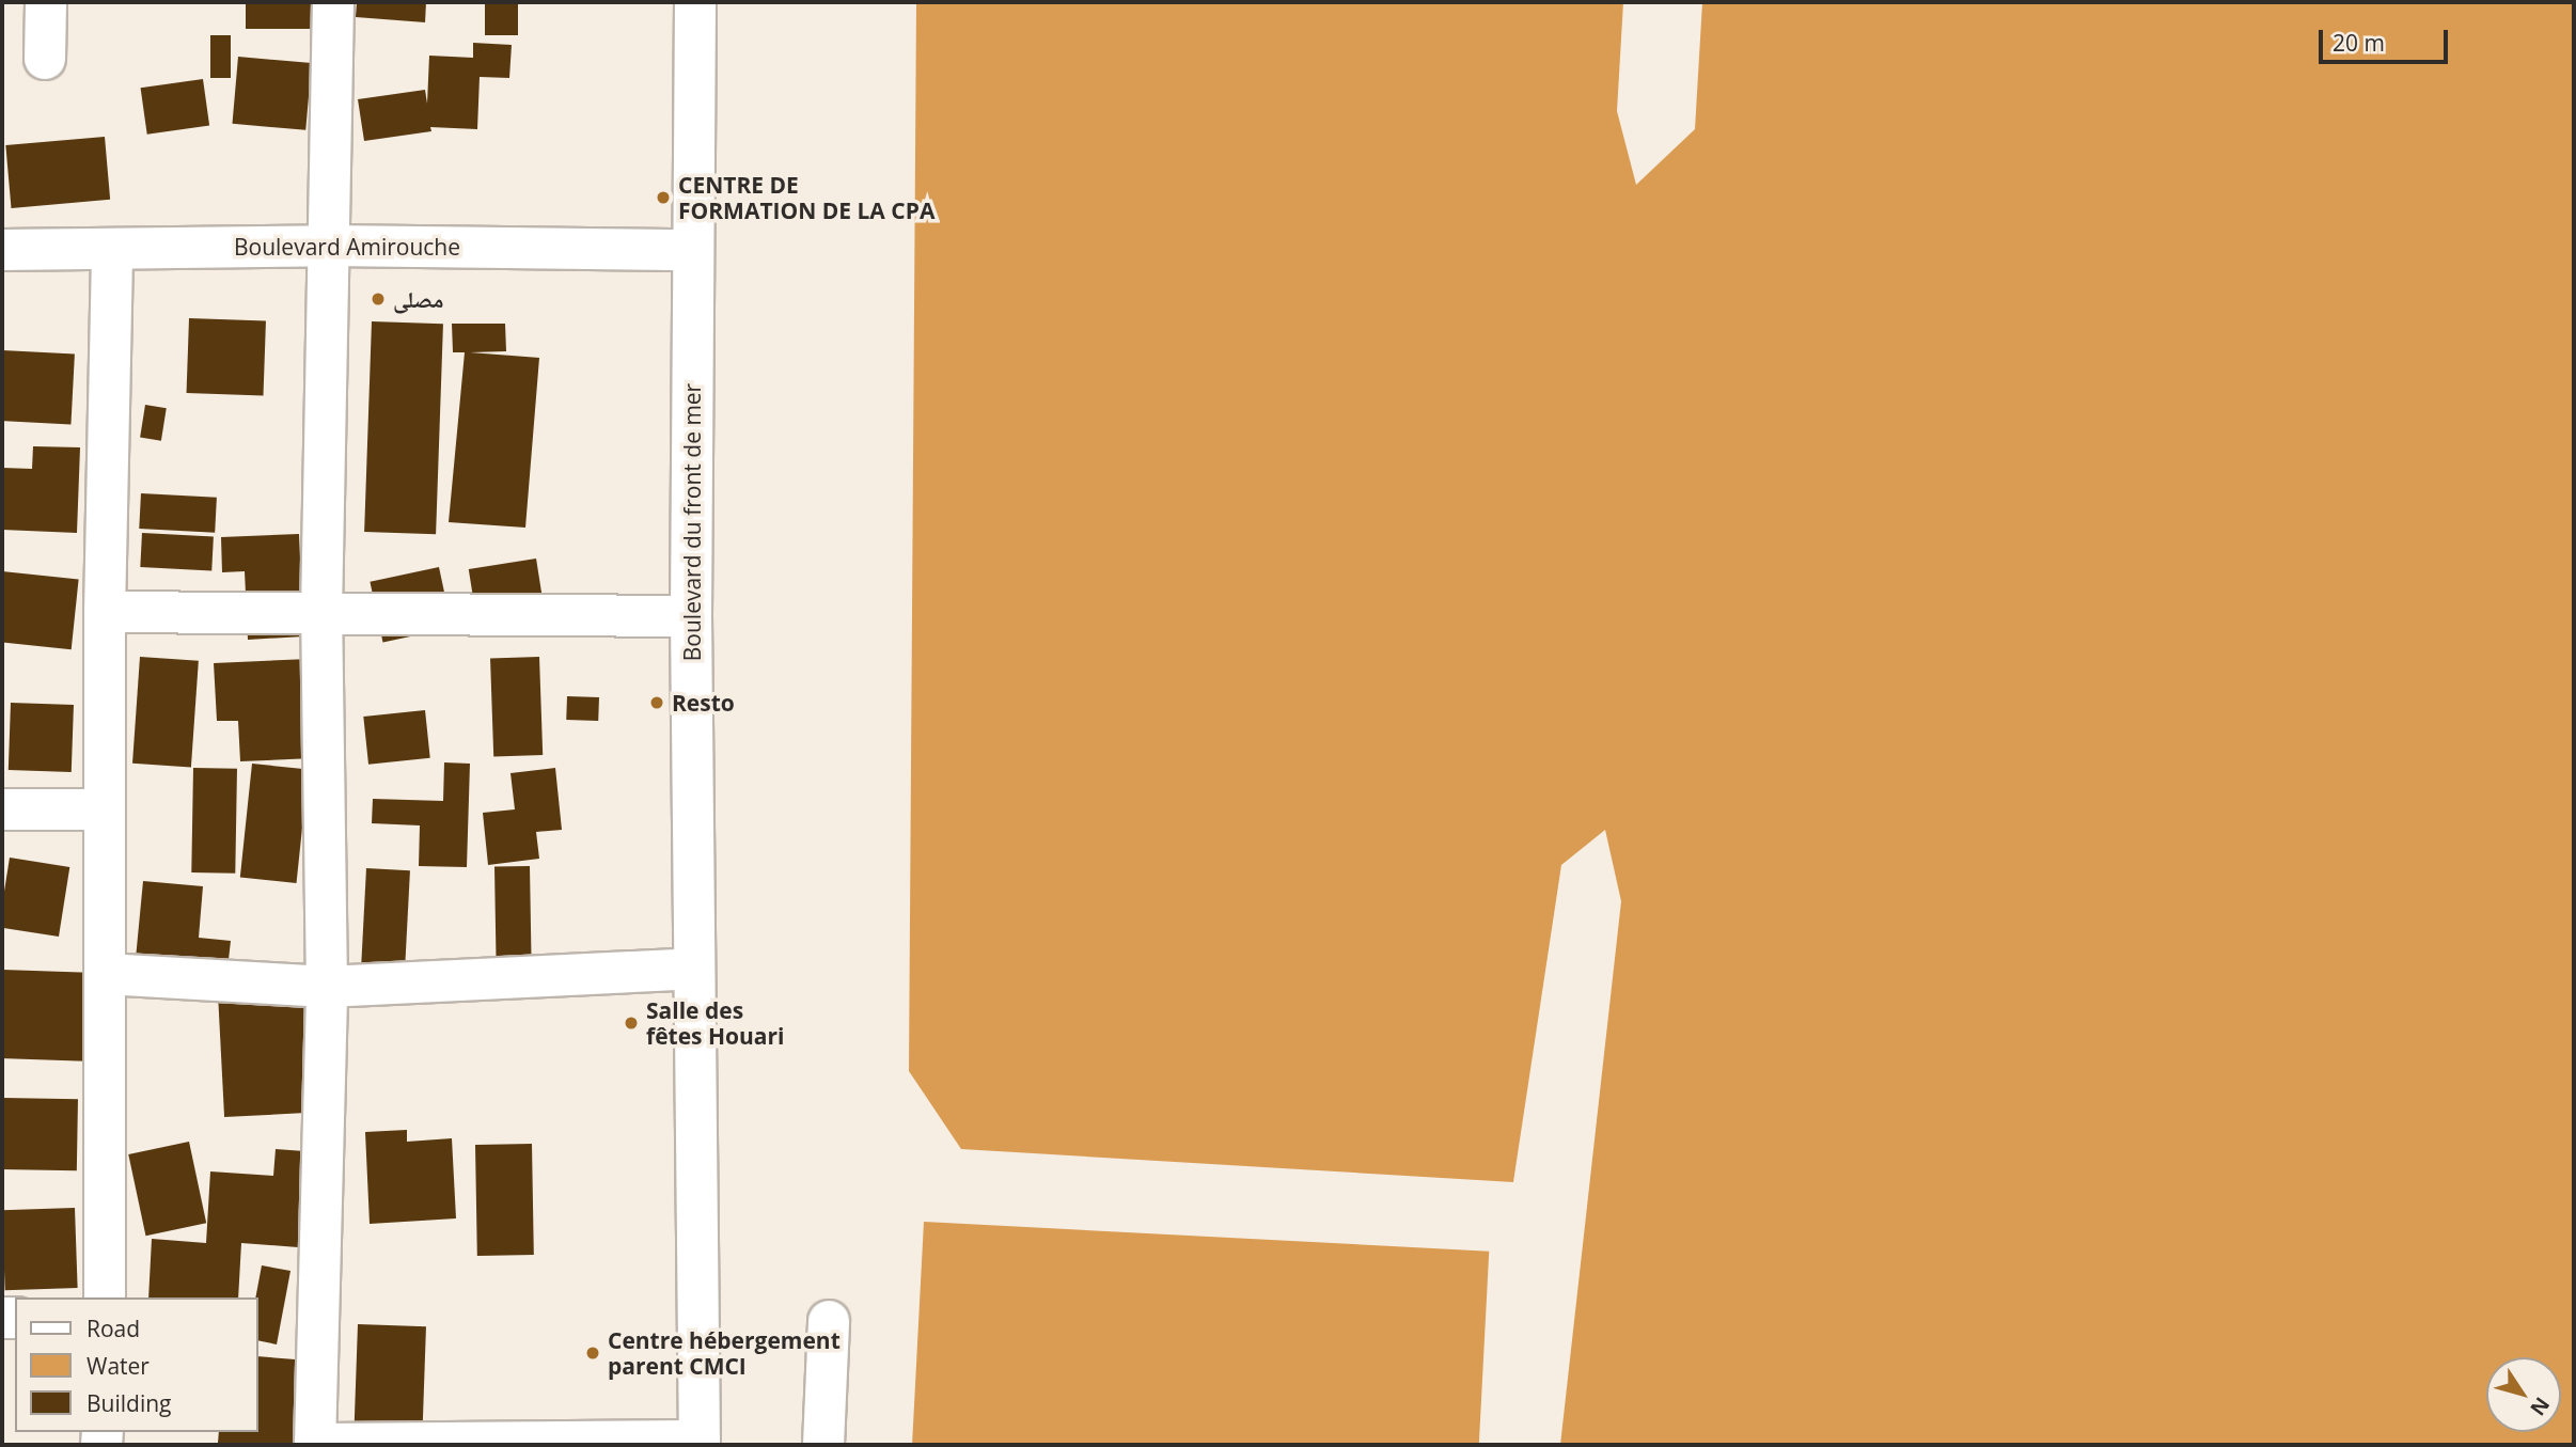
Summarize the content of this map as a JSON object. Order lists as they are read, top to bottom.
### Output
{
  "streets": {
    "street": ["Boulevard Amirouche", "Boulevard du front de mer"]
  },
  "crossings": [
    ["Boulevard Amirouche", "Boulevard du front de mer"]
  ],
  "places": [
    "CENTRE DE FORMATION DE LA CPA",
    "مصلى",
    "Resto",
    "Salle des fêtes Houari",
    "Centre hébergement parent CMCI"
  ],
  "legend": ["Road", "Water", "Building"],
  "scale_bar": "20 m",
  "north": "bottom right"
}
